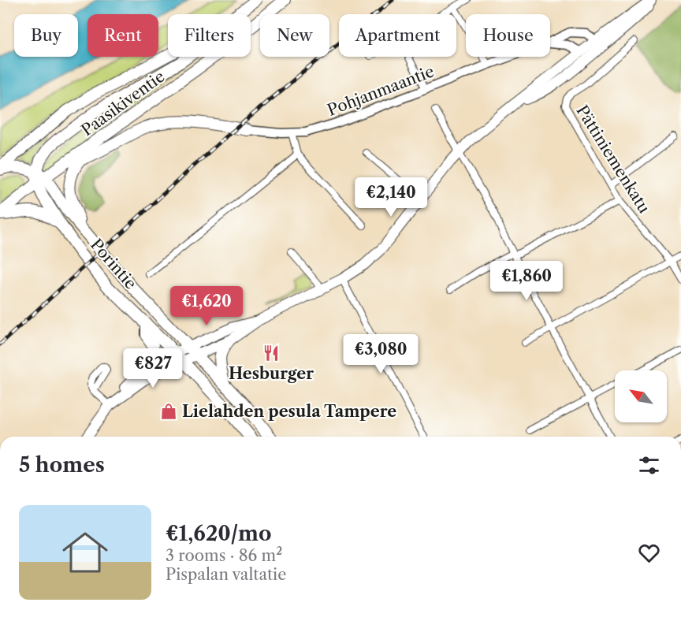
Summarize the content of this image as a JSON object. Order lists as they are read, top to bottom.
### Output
{
  "streets": {
    "highway": ["Paasikiventie", "Porintie"],
    "street": ["Pohjanmaantie", "Pättiniemenkatu"]
  },
  "crossings": [
    ["Paasikiventie", "Porintie"]
  ],
  "places": {
    "restaurant": ["Hesburger"],
    "shop": ["Lielahden pesula Tampere"]
  },
  "north": "top left",
  "page": {
    "chip": [
      "Buy",
      "Rent",
      "Filters",
      "New",
      "Apartment",
      "House"
    ],
    "price": [
      "€2,140",
      "€1,860",
      "€1,620",
      "€3,080",
      "€827"
    ],
    "heading": "5 homes",
    "list": [
      {
        "name": "€1,620/mo",
        "note": "3 rooms · 86 m² · Pispalan valtatie"
      }
    ]
  }
}
